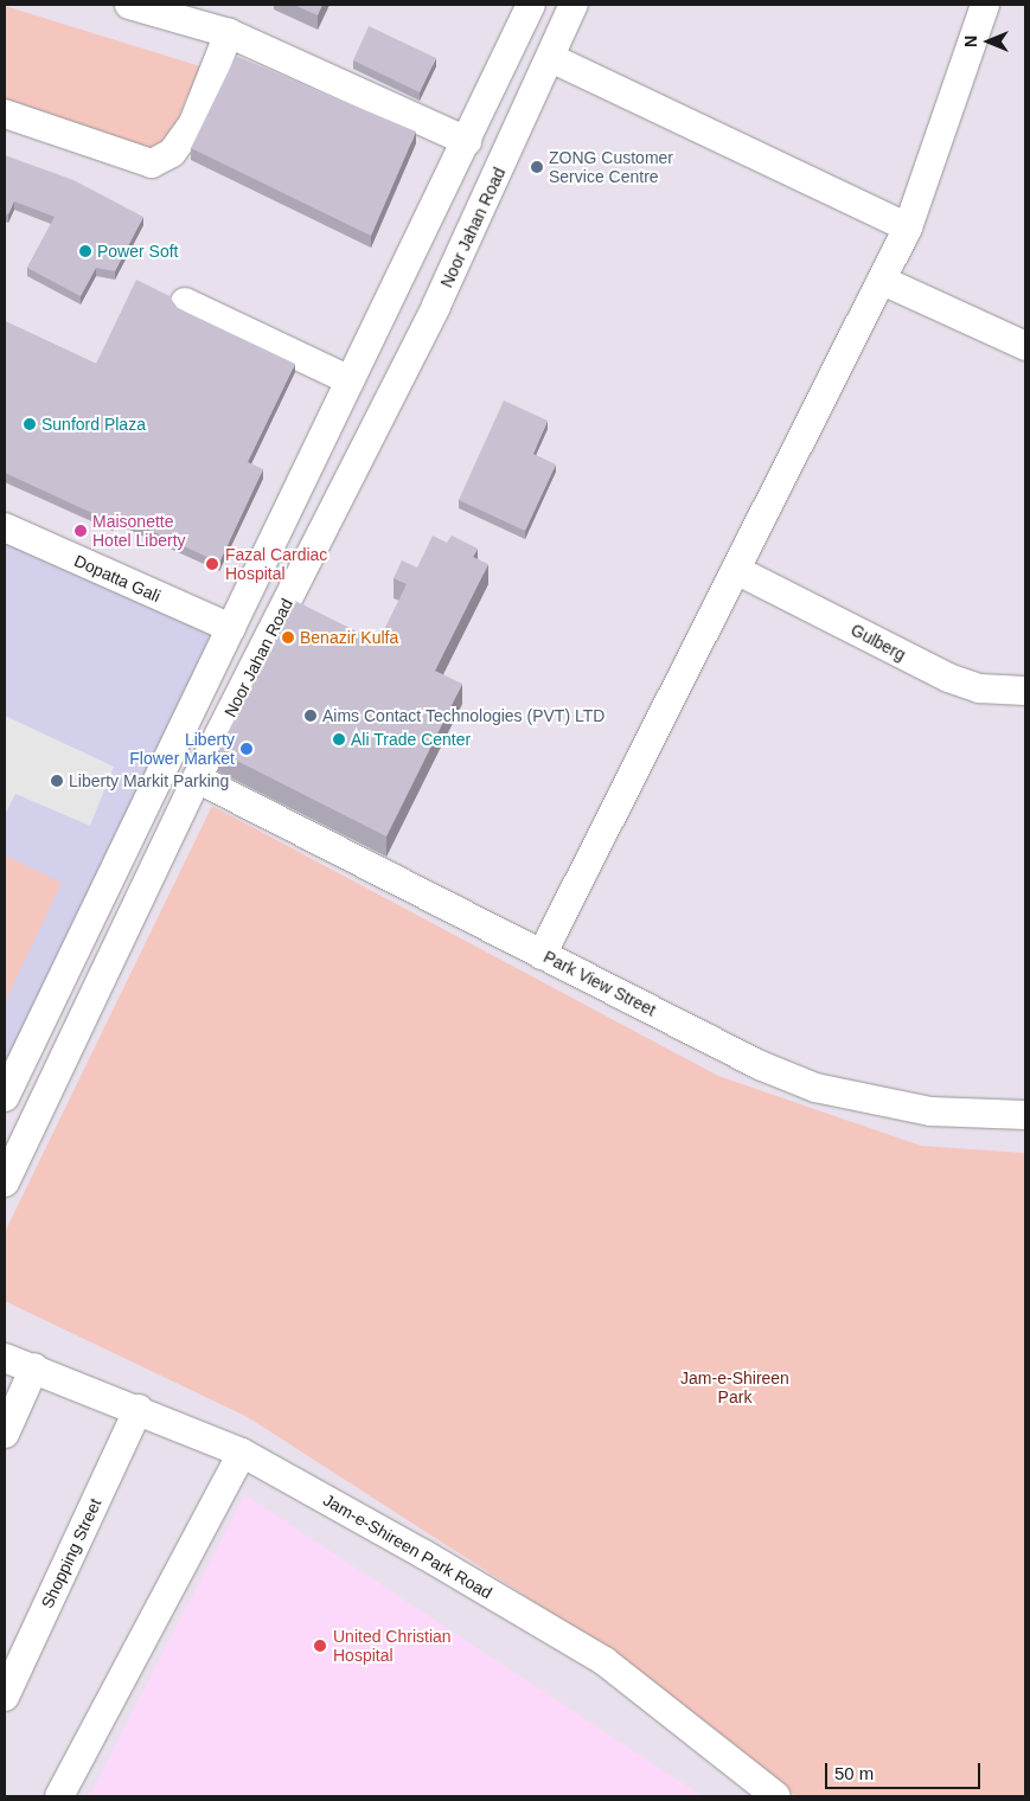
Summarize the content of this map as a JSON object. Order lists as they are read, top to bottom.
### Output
{
  "streets": {
    "street": [
      "Noor Jahan Road",
      "Dopatta Gali",
      "Gulberg",
      "Park View Street",
      "Jam-e-Shireen Park Road",
      "Shopping Street"
    ]
  },
  "crossings": [
    ["Noor Jahan Road", "Park View Street"],
    ["Jam-e-Shireen Park Road", "Shopping Street"]
  ],
  "parks": ["Jam-e-Shireen Park"],
  "places": [
    "ZONG Customer Service Centre",
    "Power Soft",
    "Sunford Plaza",
    "Maisonette Hotel Liberty",
    "Fazal Cardiac Hospital",
    "Benazir Kulfa",
    "Aims Contact Technologies (PVT) LTD",
    "Ali Trade Center",
    "Liberty Flower Market",
    "Liberty Markit Parking",
    "United Christian Hospital"
  ],
  "scale_bar": "50 m",
  "north": "left"
}
